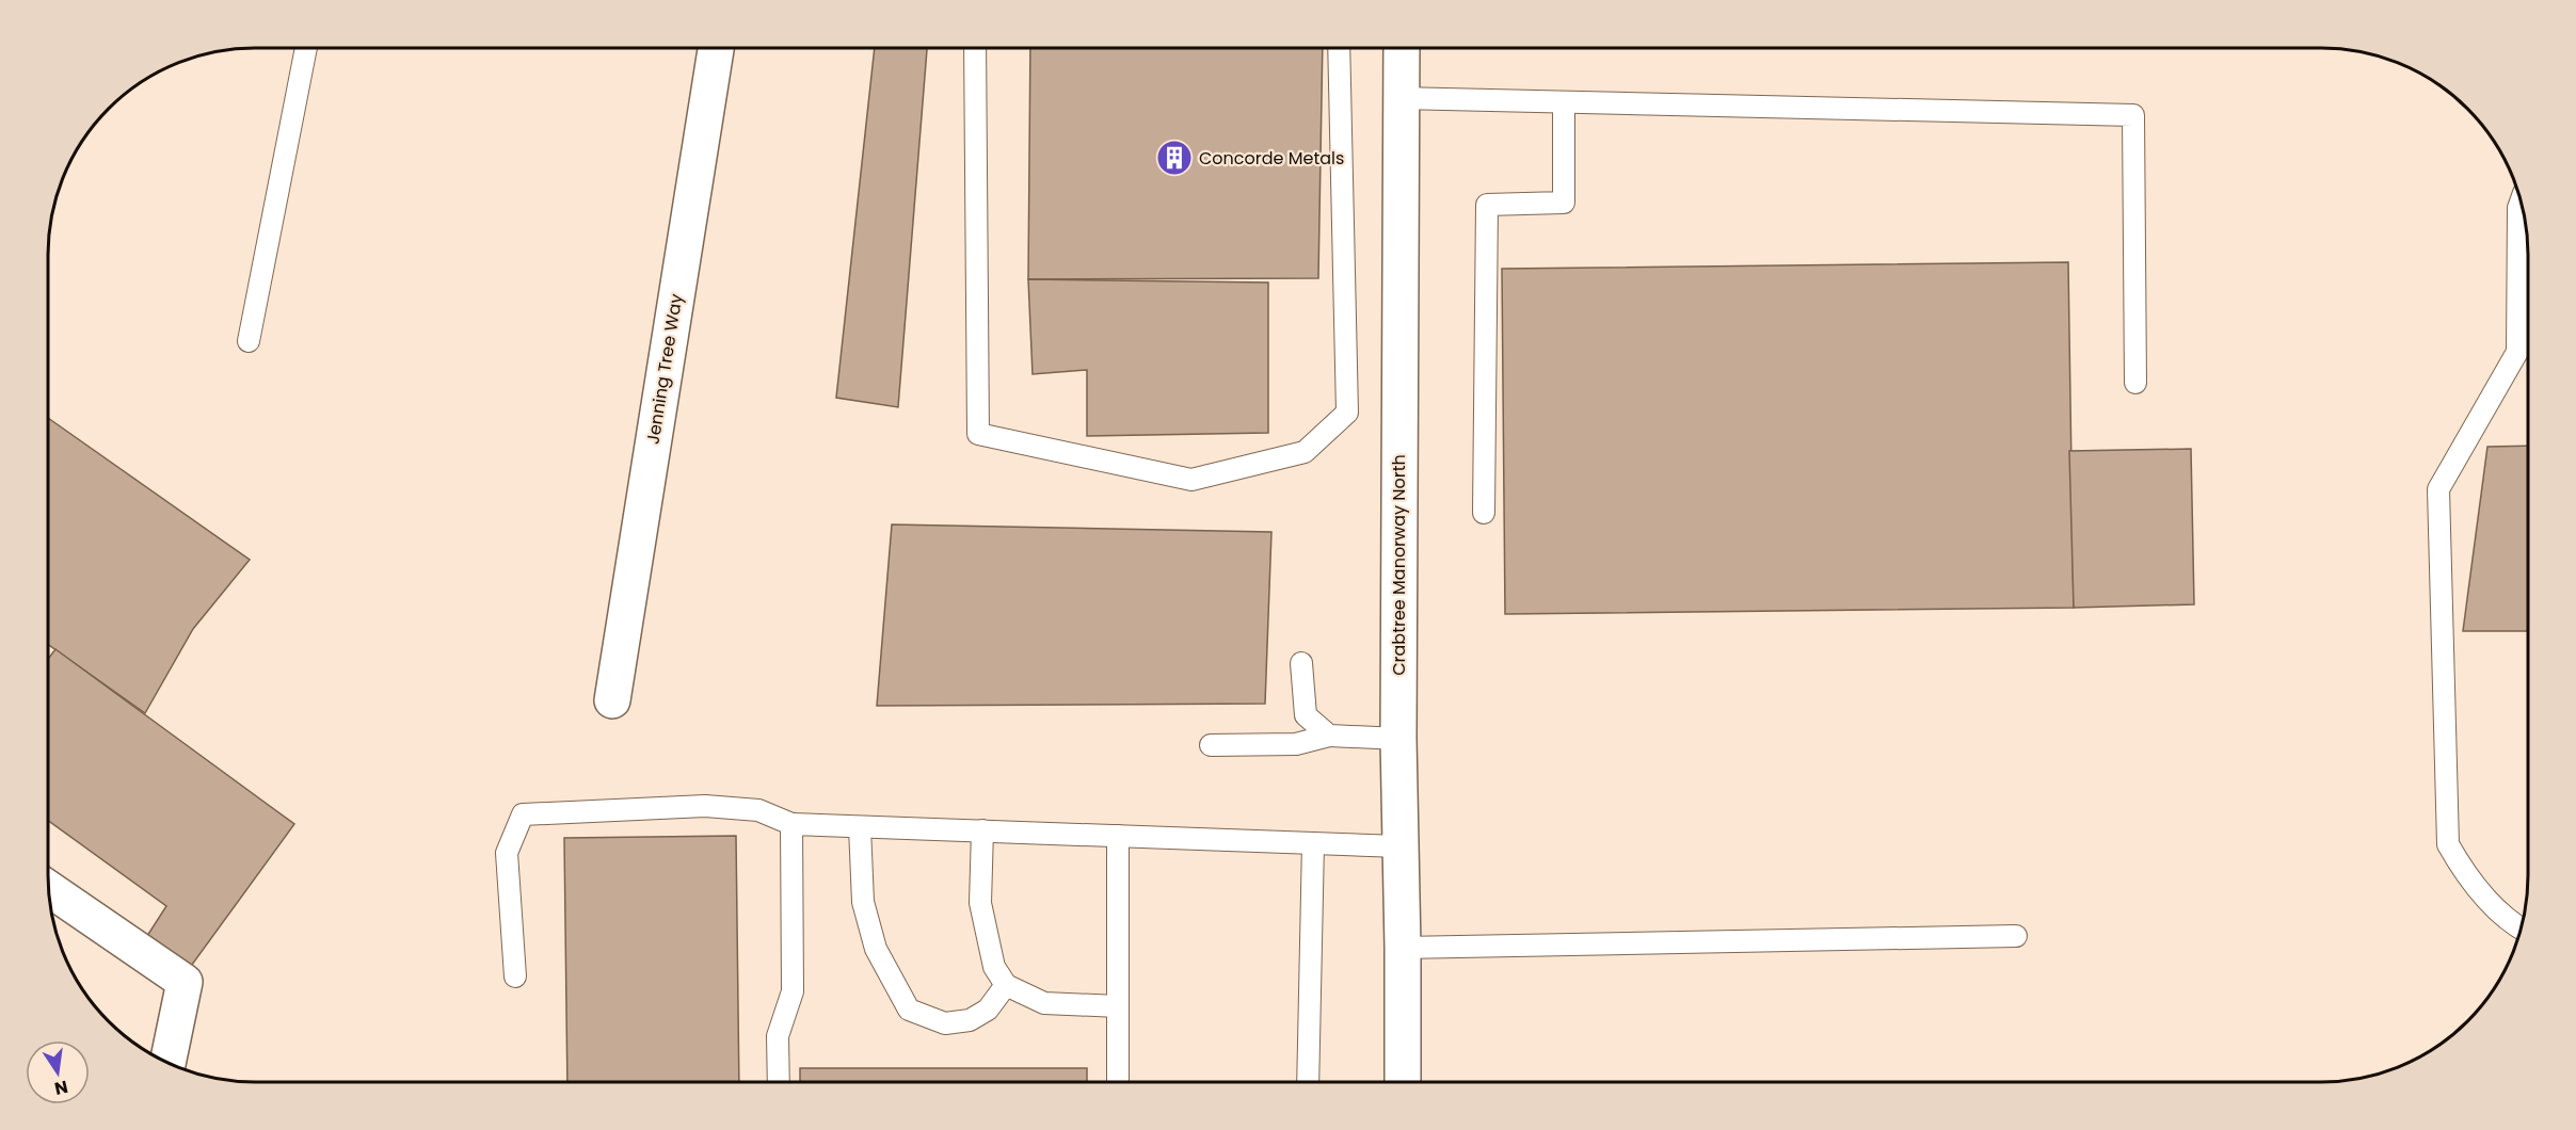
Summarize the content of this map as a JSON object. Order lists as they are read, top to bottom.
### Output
{
  "streets": {
    "street": ["Jenning Tree Way", "Crabtree Manorway North"]
  },
  "places": {
    "building": ["Concorde Metals"]
  },
  "north": "bottom"
}
